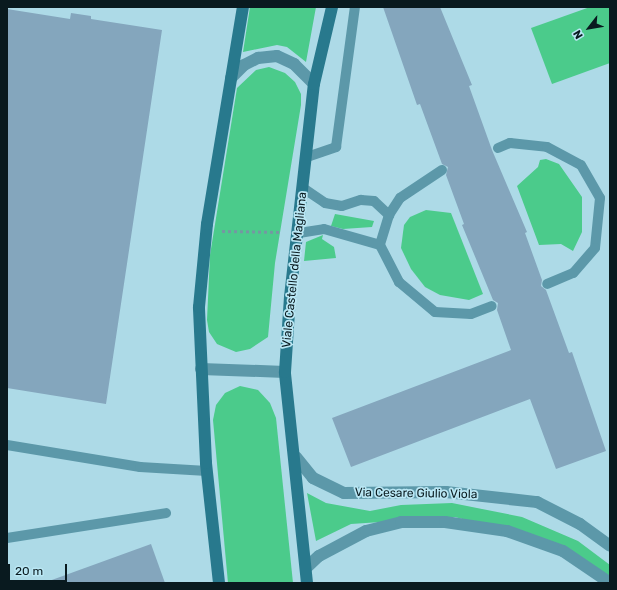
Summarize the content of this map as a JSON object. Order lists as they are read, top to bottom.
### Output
{
  "streets": {
    "street": ["Viale Castello della Magliana", "Via Cesare Giulio Viola"]
  },
  "crossings": [
    ["Viale Castello della Magliana", "Via Cesare Giulio Viola"]
  ],
  "scale_bar": "20 m",
  "north": "bottom left"
}
